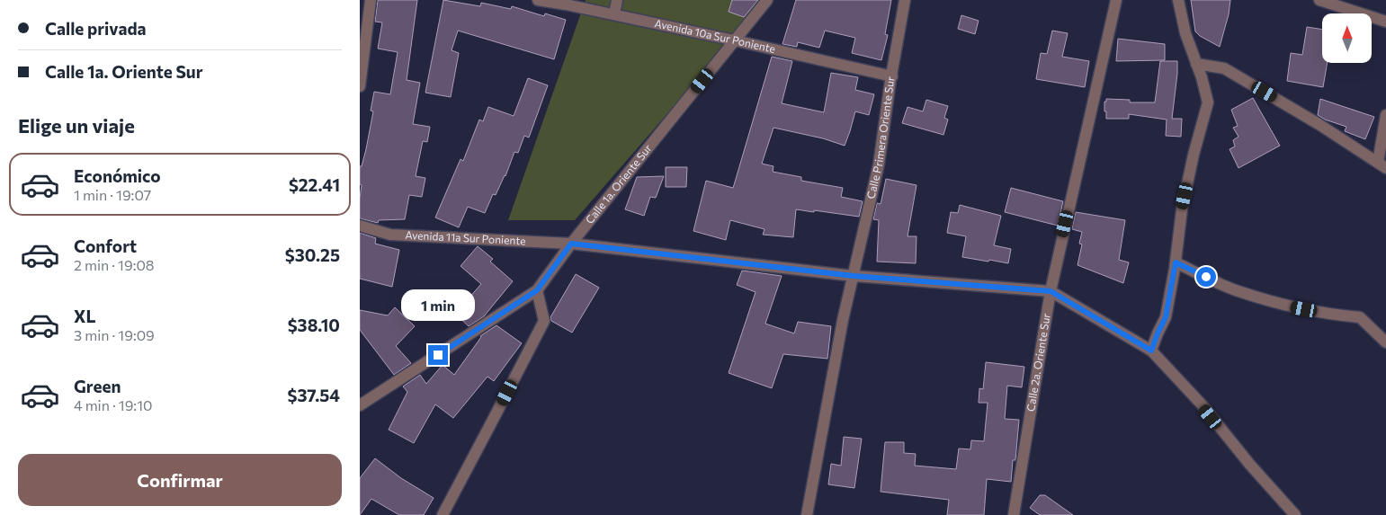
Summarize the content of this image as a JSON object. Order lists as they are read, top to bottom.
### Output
{
  "streets": {
    "street": [
      "Avenida 10a Sur Poniente",
      "Calle Primera Oriente Sur",
      "Calle 1a. Oriente Sur",
      "Avenida 11a Sur Poniente",
      "Calle 2a. Oriente Sur"
    ]
  },
  "crossings": [
    ["Avenida 10a Sur Poniente", "Calle Primera Oriente Sur"],
    ["Avenida 10a Sur Poniente", "Calle 1a. Oriente Sur"],
    ["Calle Primera Oriente Sur", "Avenida 11a Sur Poniente"],
    ["Calle 1a. Oriente Sur", "Avenida 11a Sur Poniente"],
    ["Avenida 11a Sur Poniente", "Calle 2a. Oriente Sur"]
  ],
  "north": "top",
  "page": {
    "banner": ["Calle privada", "Calle 1a. Oriente Sur"],
    "heading": "Elige un viaje",
    "list": [
      {
        "name": "Económico",
        "note": "1 min · 19:07",
        "value": "$22.41"
      },
      {
        "name": "Confort",
        "note": "2 min · 19:08",
        "value": "$30.25"
      },
      {
        "name": "XL",
        "note": "3 min · 19:09",
        "value": "$38.10"
      },
      {
        "name": "Green",
        "note": "4 min · 19:10",
        "value": "$37.54"
      }
    ],
    "bubble": "1 min",
    "buttons": "Confirmar"
  }
}
